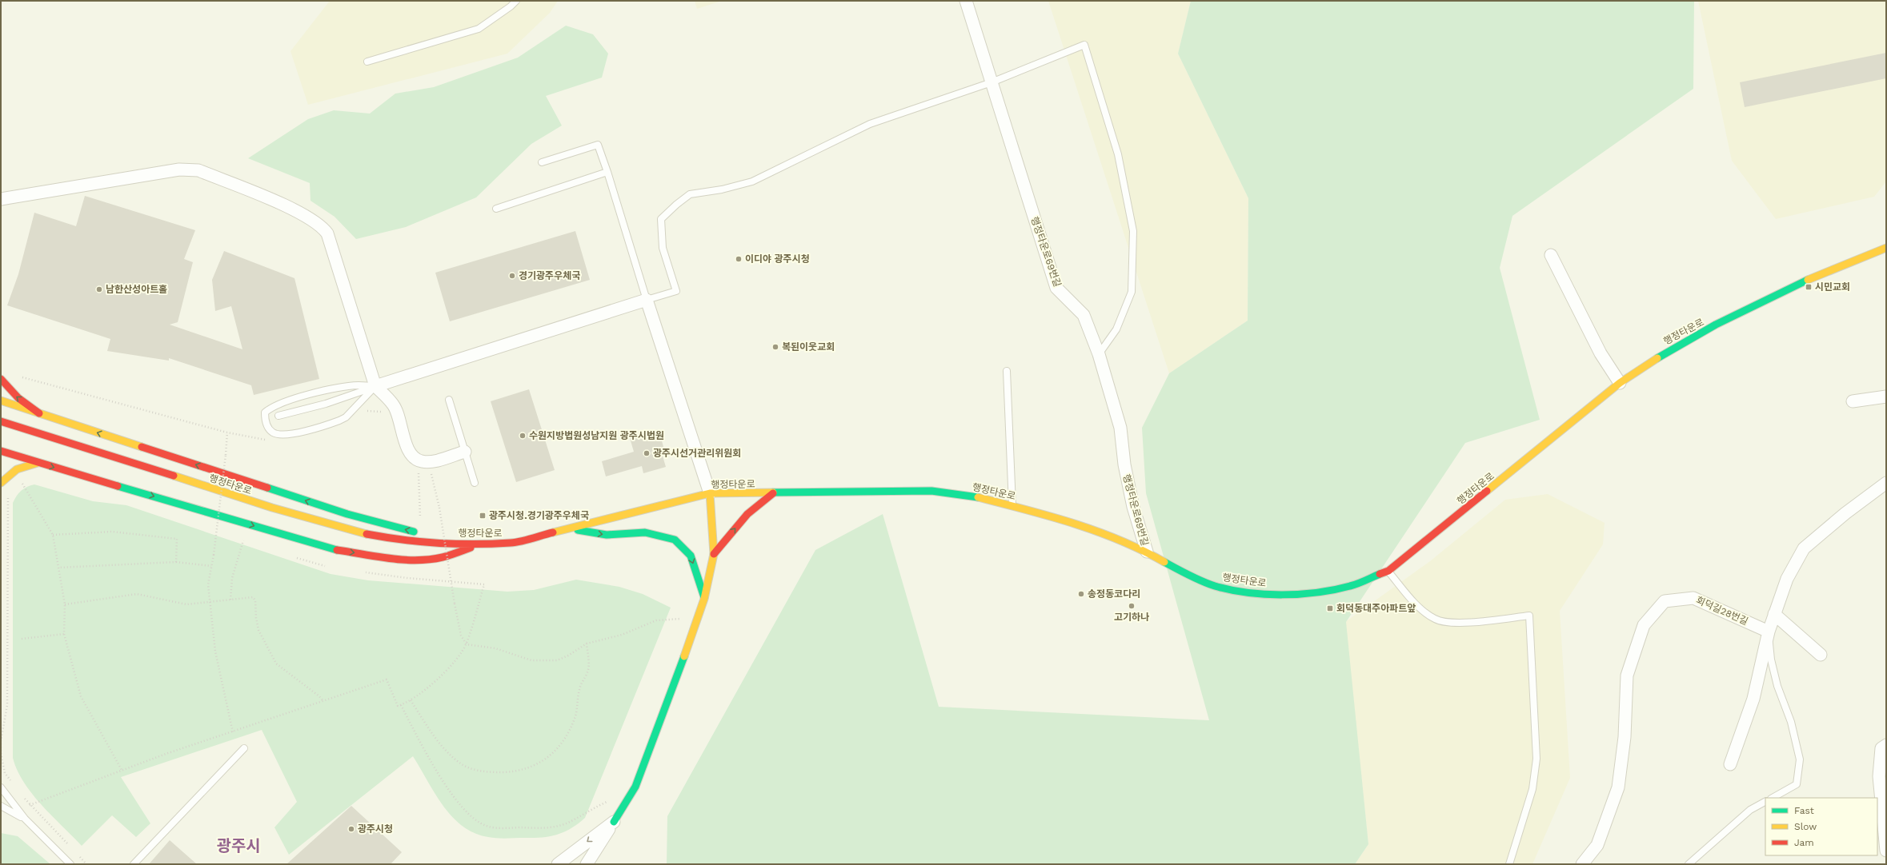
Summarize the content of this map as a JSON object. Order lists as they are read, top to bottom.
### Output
{
  "streets": {
    "street": ["행정타운로69번길", "행정타운로", "회덕길28번길"]
  },
  "crossings": [
    ["행정타운로69번길", "행정타운로"]
  ],
  "districts": ["광주시"],
  "places": {
    "other": [
      "이디야 광주시청",
      "경기광주우체국",
      "남한산성아트홀",
      "복된이웃교회",
      "수원지방법원성남지원 광주시법원",
      "광주시선거관리위원회",
      "송정동코다리",
      "고기하나",
      "광주시청"
    ],
    "transit": ["시민교회", "광주시청.경기광주우체국", "회덕동대주아파트앞"]
  },
  "legend": ["Fast", "Slow", "Jam"]
}
